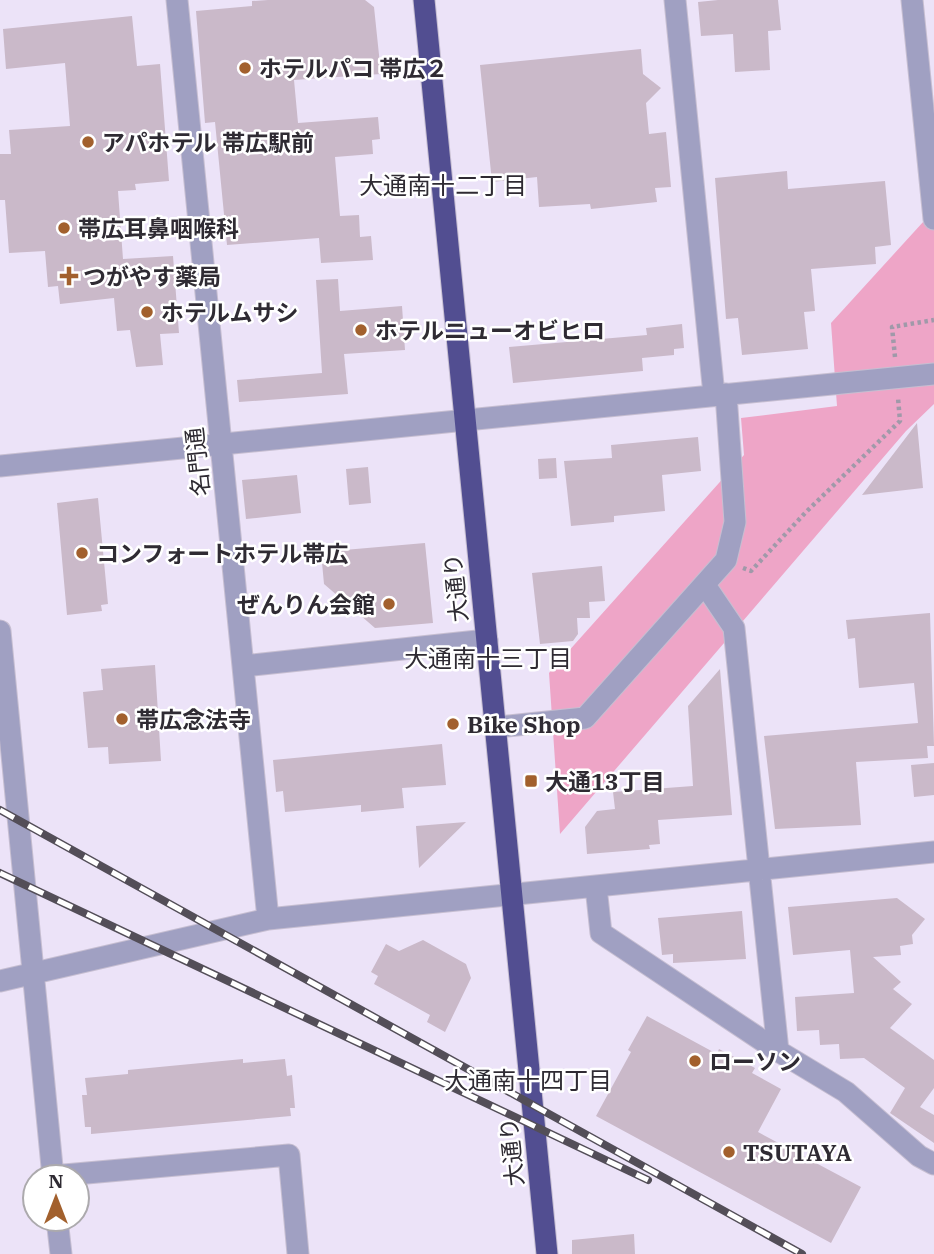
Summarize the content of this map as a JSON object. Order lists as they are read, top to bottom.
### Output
{
  "streets": {
    "highway": ["大通り"],
    "street": ["名門通"]
  },
  "districts": ["大通南十二丁目", "大通南十三丁目", "大通南十四丁目"],
  "places": {
    "other": [
      "ホテルパコ 帯広２",
      "アパホテル 帯広駅前",
      "帯広耳鼻咽喉科",
      "ホテルムサシ",
      "ホテルニューオビヒロ",
      "コンフォートホテル帯広",
      "ぜんりん会館",
      "帯広念法寺",
      "Bike Shop",
      "ローソン",
      "TSUTAYA"
    ],
    "health": ["つがやす薬局"],
    "transit": ["大通13丁目"]
  },
  "north": "top"
}
